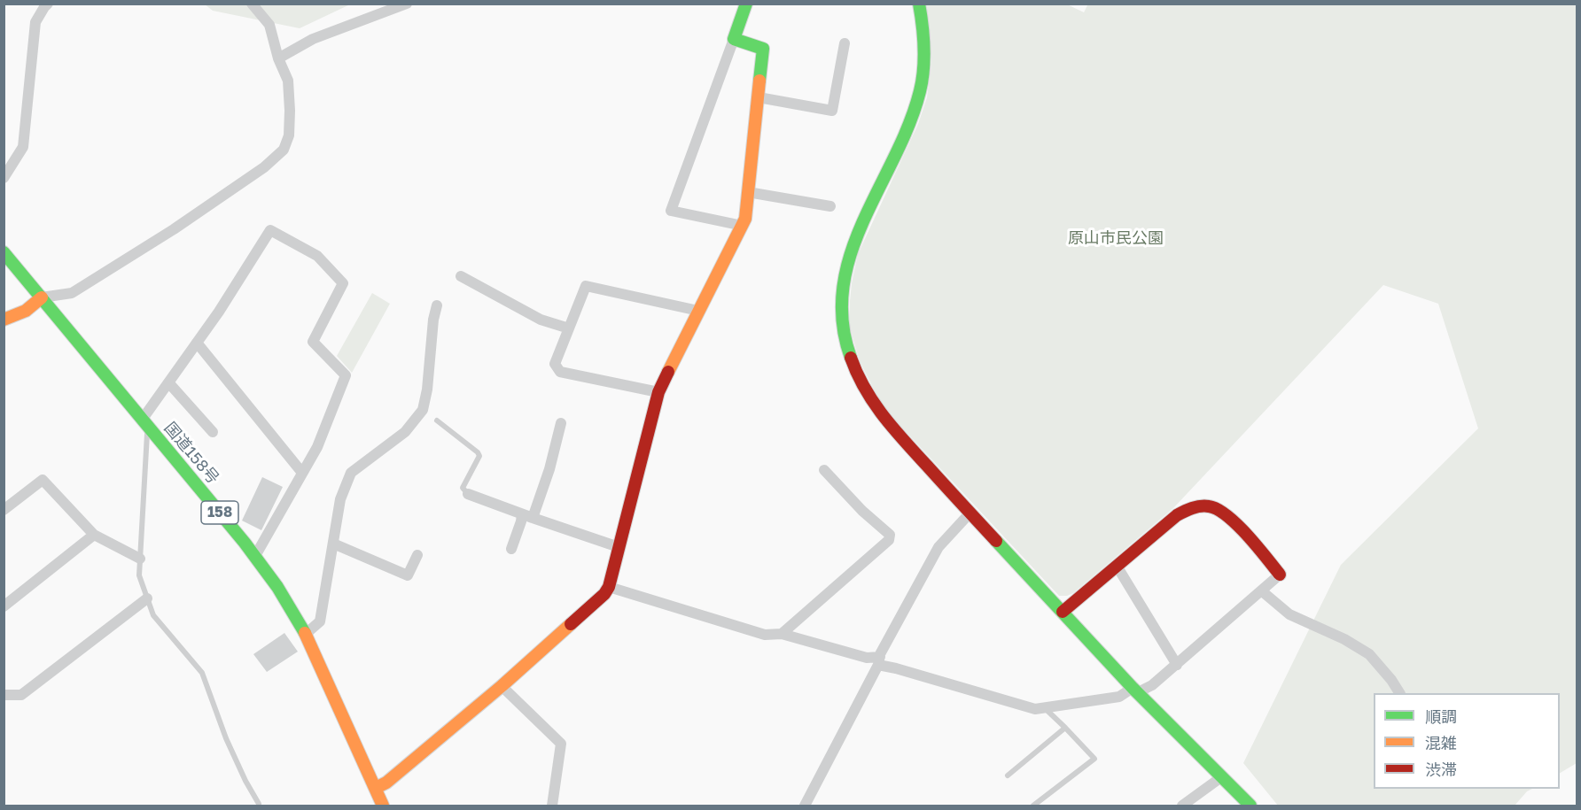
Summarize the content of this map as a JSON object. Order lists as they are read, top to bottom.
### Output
{
  "streets": {
    "main road": ["国道158号", "158"]
  },
  "parks": ["原山市民公園"],
  "legend": ["順調", "混雑", "渋滞"]
}
